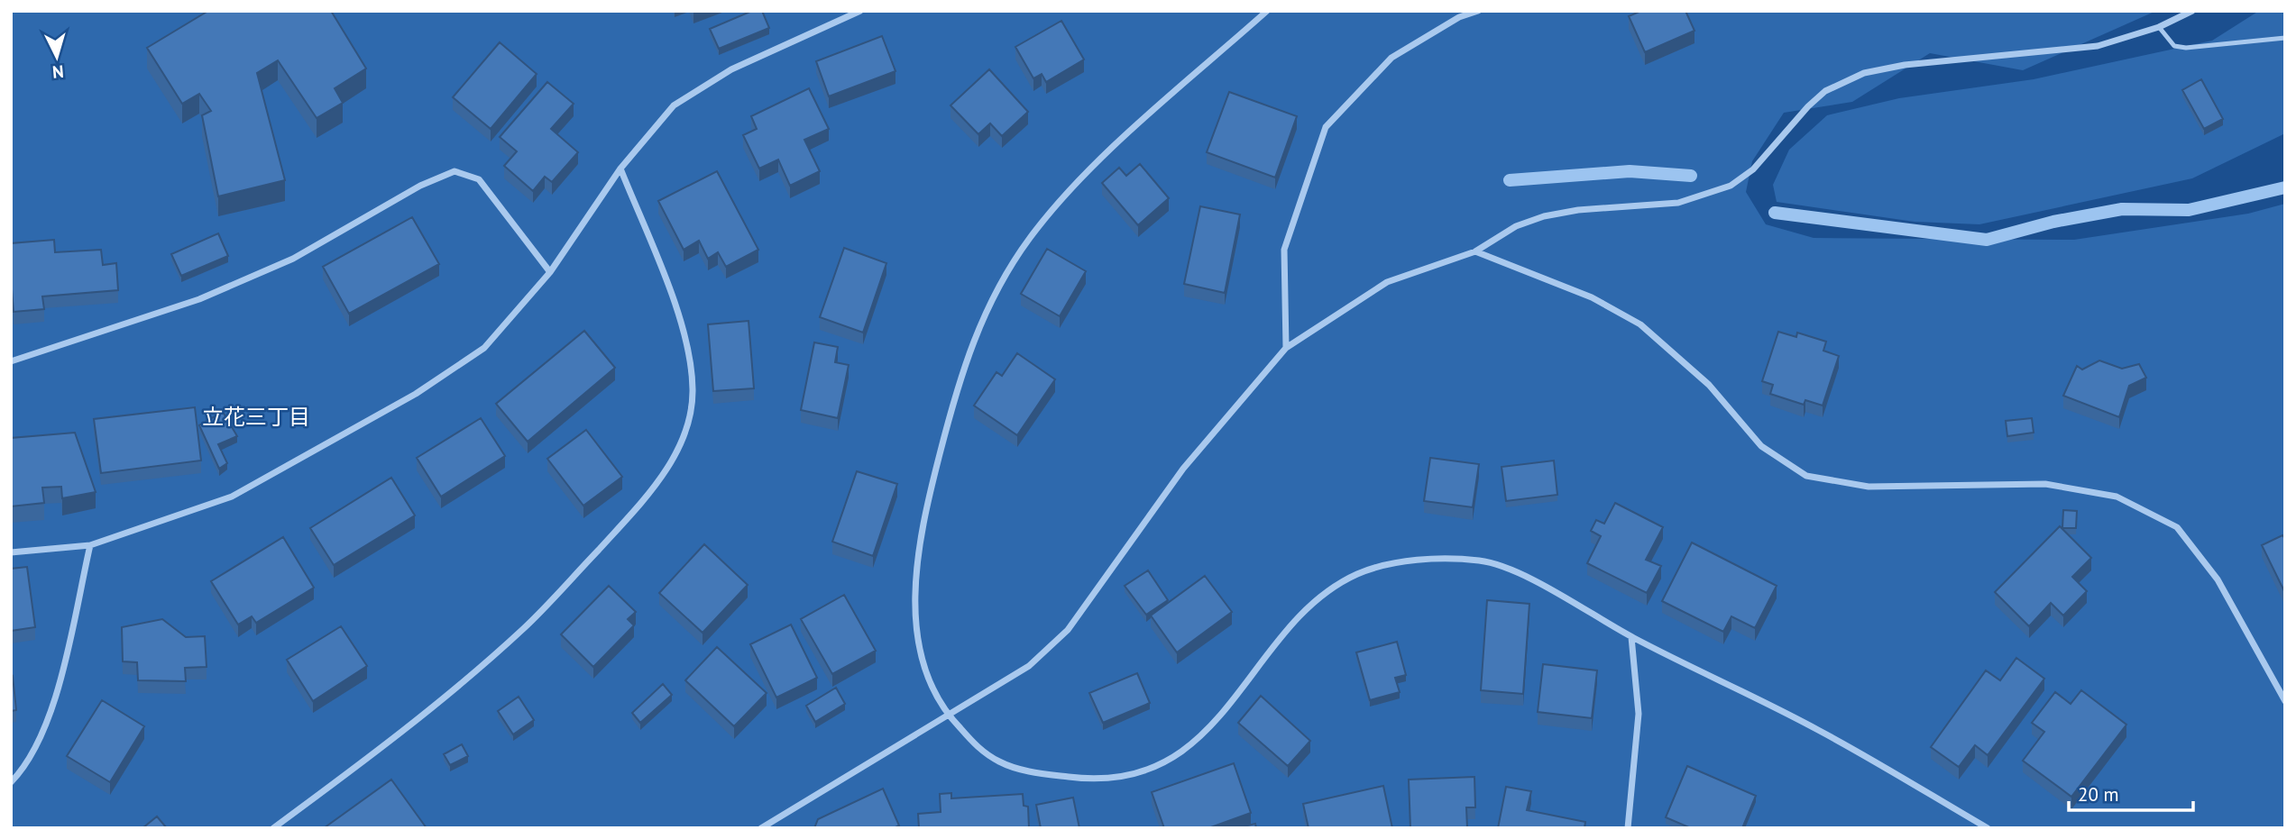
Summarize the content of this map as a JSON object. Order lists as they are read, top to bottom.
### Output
{
  "districts": ["立花三丁目"],
  "scale_bar": "20 m",
  "north": "bottom"
}
